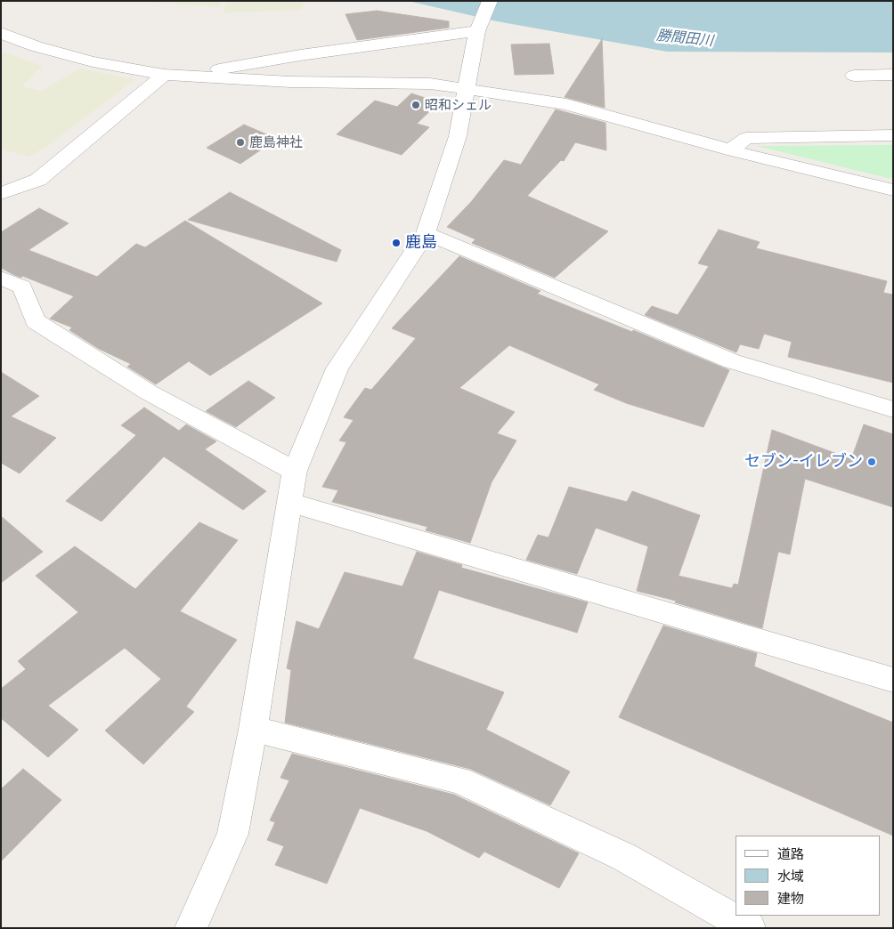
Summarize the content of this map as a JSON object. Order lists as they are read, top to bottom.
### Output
{
  "water": ["勝間田川"],
  "places": [
    "昭和シェル",
    "鹿島神社",
    "鹿島",
    "セブン-イレブン"
  ],
  "legend": ["道路", "水域", "建物"]
}
